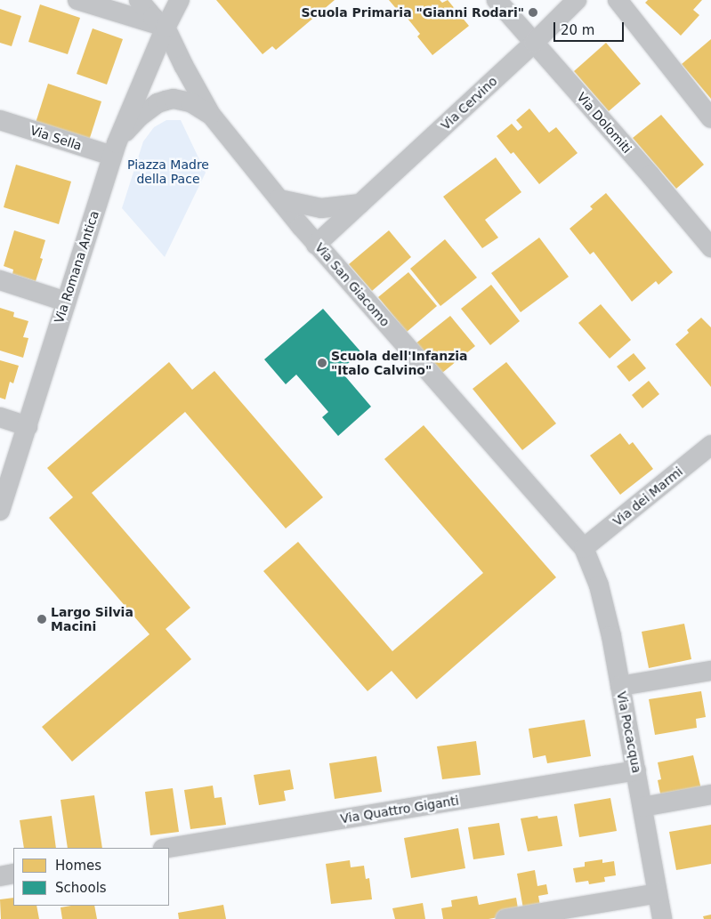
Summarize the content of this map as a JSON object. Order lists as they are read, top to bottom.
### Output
{
  "streets": {
    "street": [
      "Via Cervino",
      "Via Dolomiti",
      "Via Sella",
      "Via Romana Antica",
      "Via San Giacomo",
      "Via dei Marmi",
      "Via Pocacqua",
      "Via Quattro Giganti"
    ]
  },
  "crossings": [
    ["Via Cervino", "Via Dolomiti"],
    ["Via Cervino", "Via San Giacomo"],
    ["Via Sella", "Via Romana Antica"],
    ["Via Romana Antica", "Via San Giacomo"],
    ["Via San Giacomo", "Via dei Marmi"],
    ["Via San Giacomo", "Via Pocacqua"],
    ["Via dei Marmi", "Via Pocacqua"],
    ["Via Pocacqua", "Via Quattro Giganti"]
  ],
  "parks": ["Piazza Madre della Pace"],
  "places": ["Scuola Primaria \"Gianni Rodari\"", "Scuola dell'Infanzia \"Italo Calvino\"", "Largo Silvia Macini"],
  "legend": ["Homes", "Schools"],
  "scale_bar": "20 m"
}
